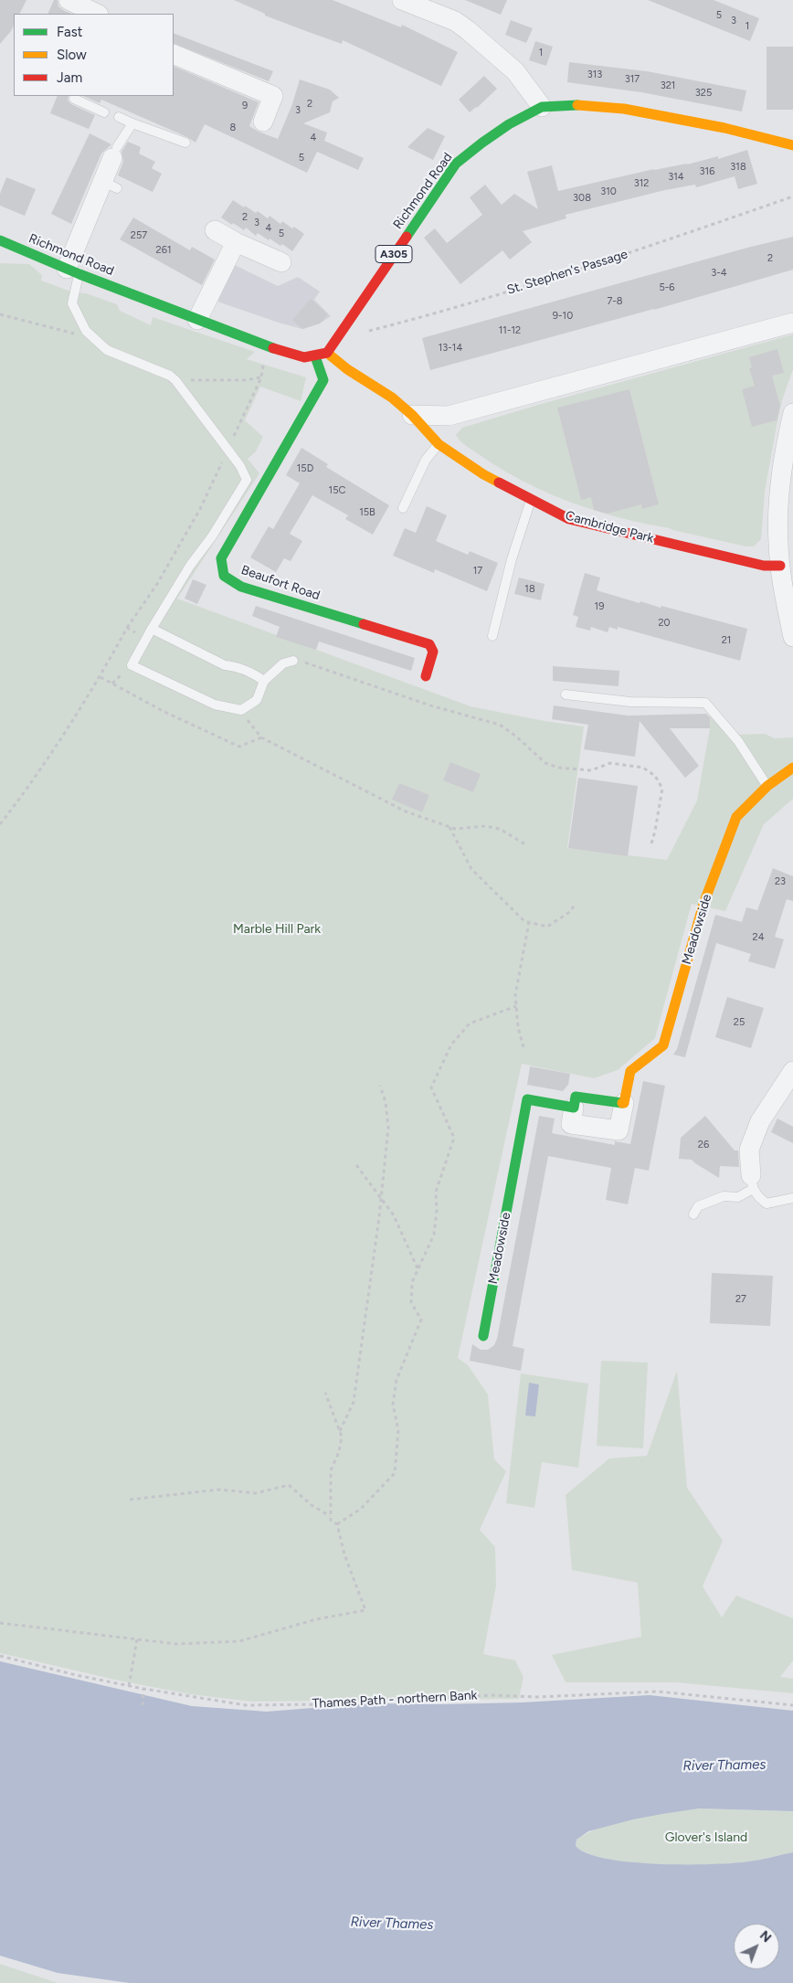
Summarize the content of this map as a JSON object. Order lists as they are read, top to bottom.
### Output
{
  "streets": {
    "street": [
      "Richmond Road",
      "A305",
      "Cambridge Park",
      "Beaufort Road",
      "Meadowside"
    ],
    "path": ["St. Stephen's Passage", "Thames Path - northern Bank"]
  },
  "crossings": [
    ["Richmond Road", "Cambridge Park"],
    ["Richmond Road", "Beaufort Road"]
  ],
  "water": ["River Thames"],
  "parks": ["Marble Hill Park", "Glover's Island"],
  "house_numbers": [
    "5",
    "3",
    "1",
    "1",
    "313",
    "317",
    "321",
    "325",
    "2",
    "9",
    "3",
    "8",
    "4",
    "5",
    "318",
    "316",
    "314",
    "312",
    "310",
    "308",
    "2",
    "3",
    "4",
    "5",
    "257",
    "261",
    "2",
    "3-4",
    "5-6",
    "7-8",
    "9-10",
    "11-12",
    "13-14",
    "15D",
    "15C",
    "15B",
    "17",
    "18",
    "19",
    "20",
    "21",
    "23",
    "24",
    "25",
    "26",
    "27"
  ],
  "legend": ["Fast", "Slow", "Jam"],
  "north": "top right"
}
